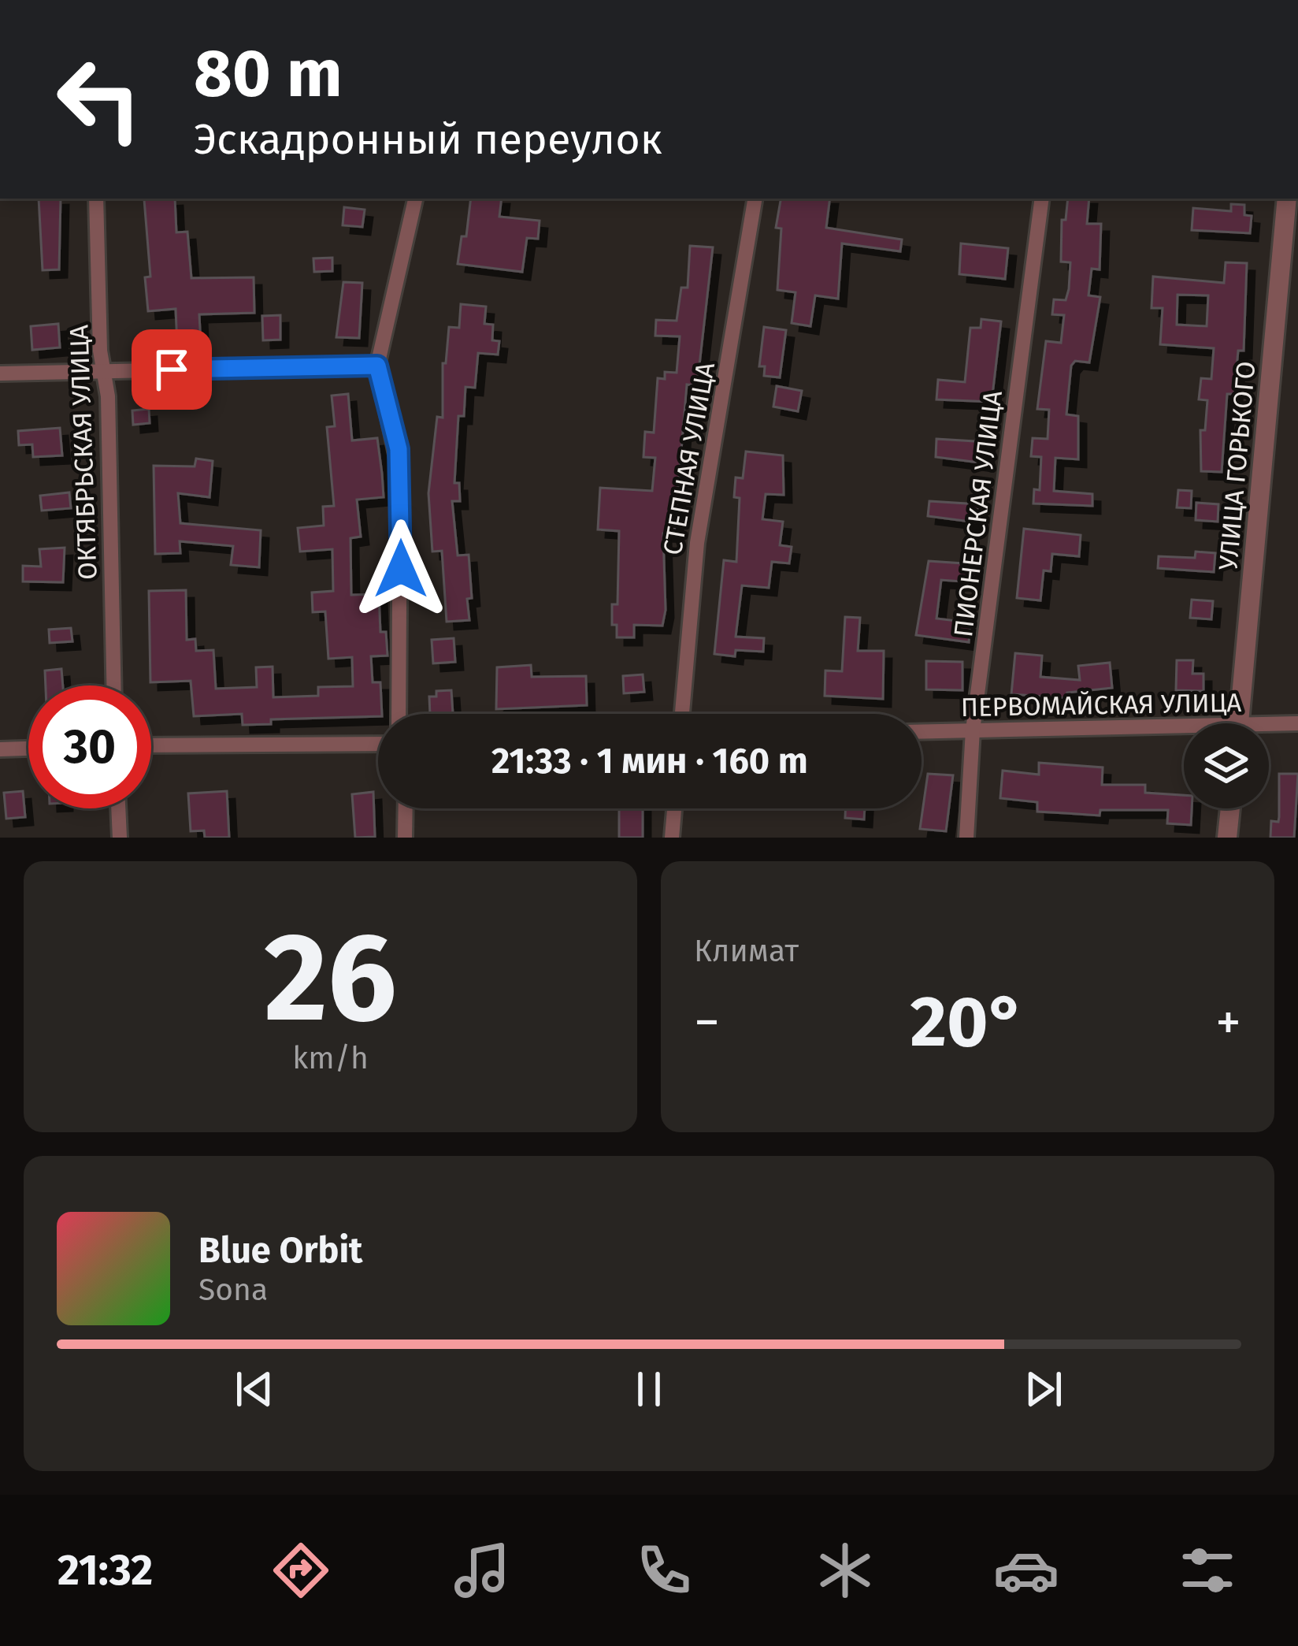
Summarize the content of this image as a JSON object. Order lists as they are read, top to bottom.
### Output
{
  "streets": {
    "street": [
      "ОКТЯБРЬСКАЯ УЛИЦА",
      "СТЕПНАЯ УЛИЦА",
      "УЛИЦА ГОРЬКОГО",
      "ПИОНЕРСКАЯ УЛИЦА",
      "ПЕРВОМАЙСКАЯ УЛИЦА"
    ]
  },
  "crossings": [
    ["ПИОНЕРСКАЯ УЛИЦА", "ПЕРВОМАЙСКАЯ УЛИЦА"]
  ],
  "page": {
    "turn": ["80 m", "Эскадронный переулок"],
    "limit": "30",
    "trip": "21:33 · 1 мин · 160 m",
    "tile": [
      ["26", "km/h"],
      "Климат"
    ],
    "heat": ["−", "20°", "+"],
    "song": ["Blue Orbit", "Sona"],
    "tabs": "21:32"
  }
}
